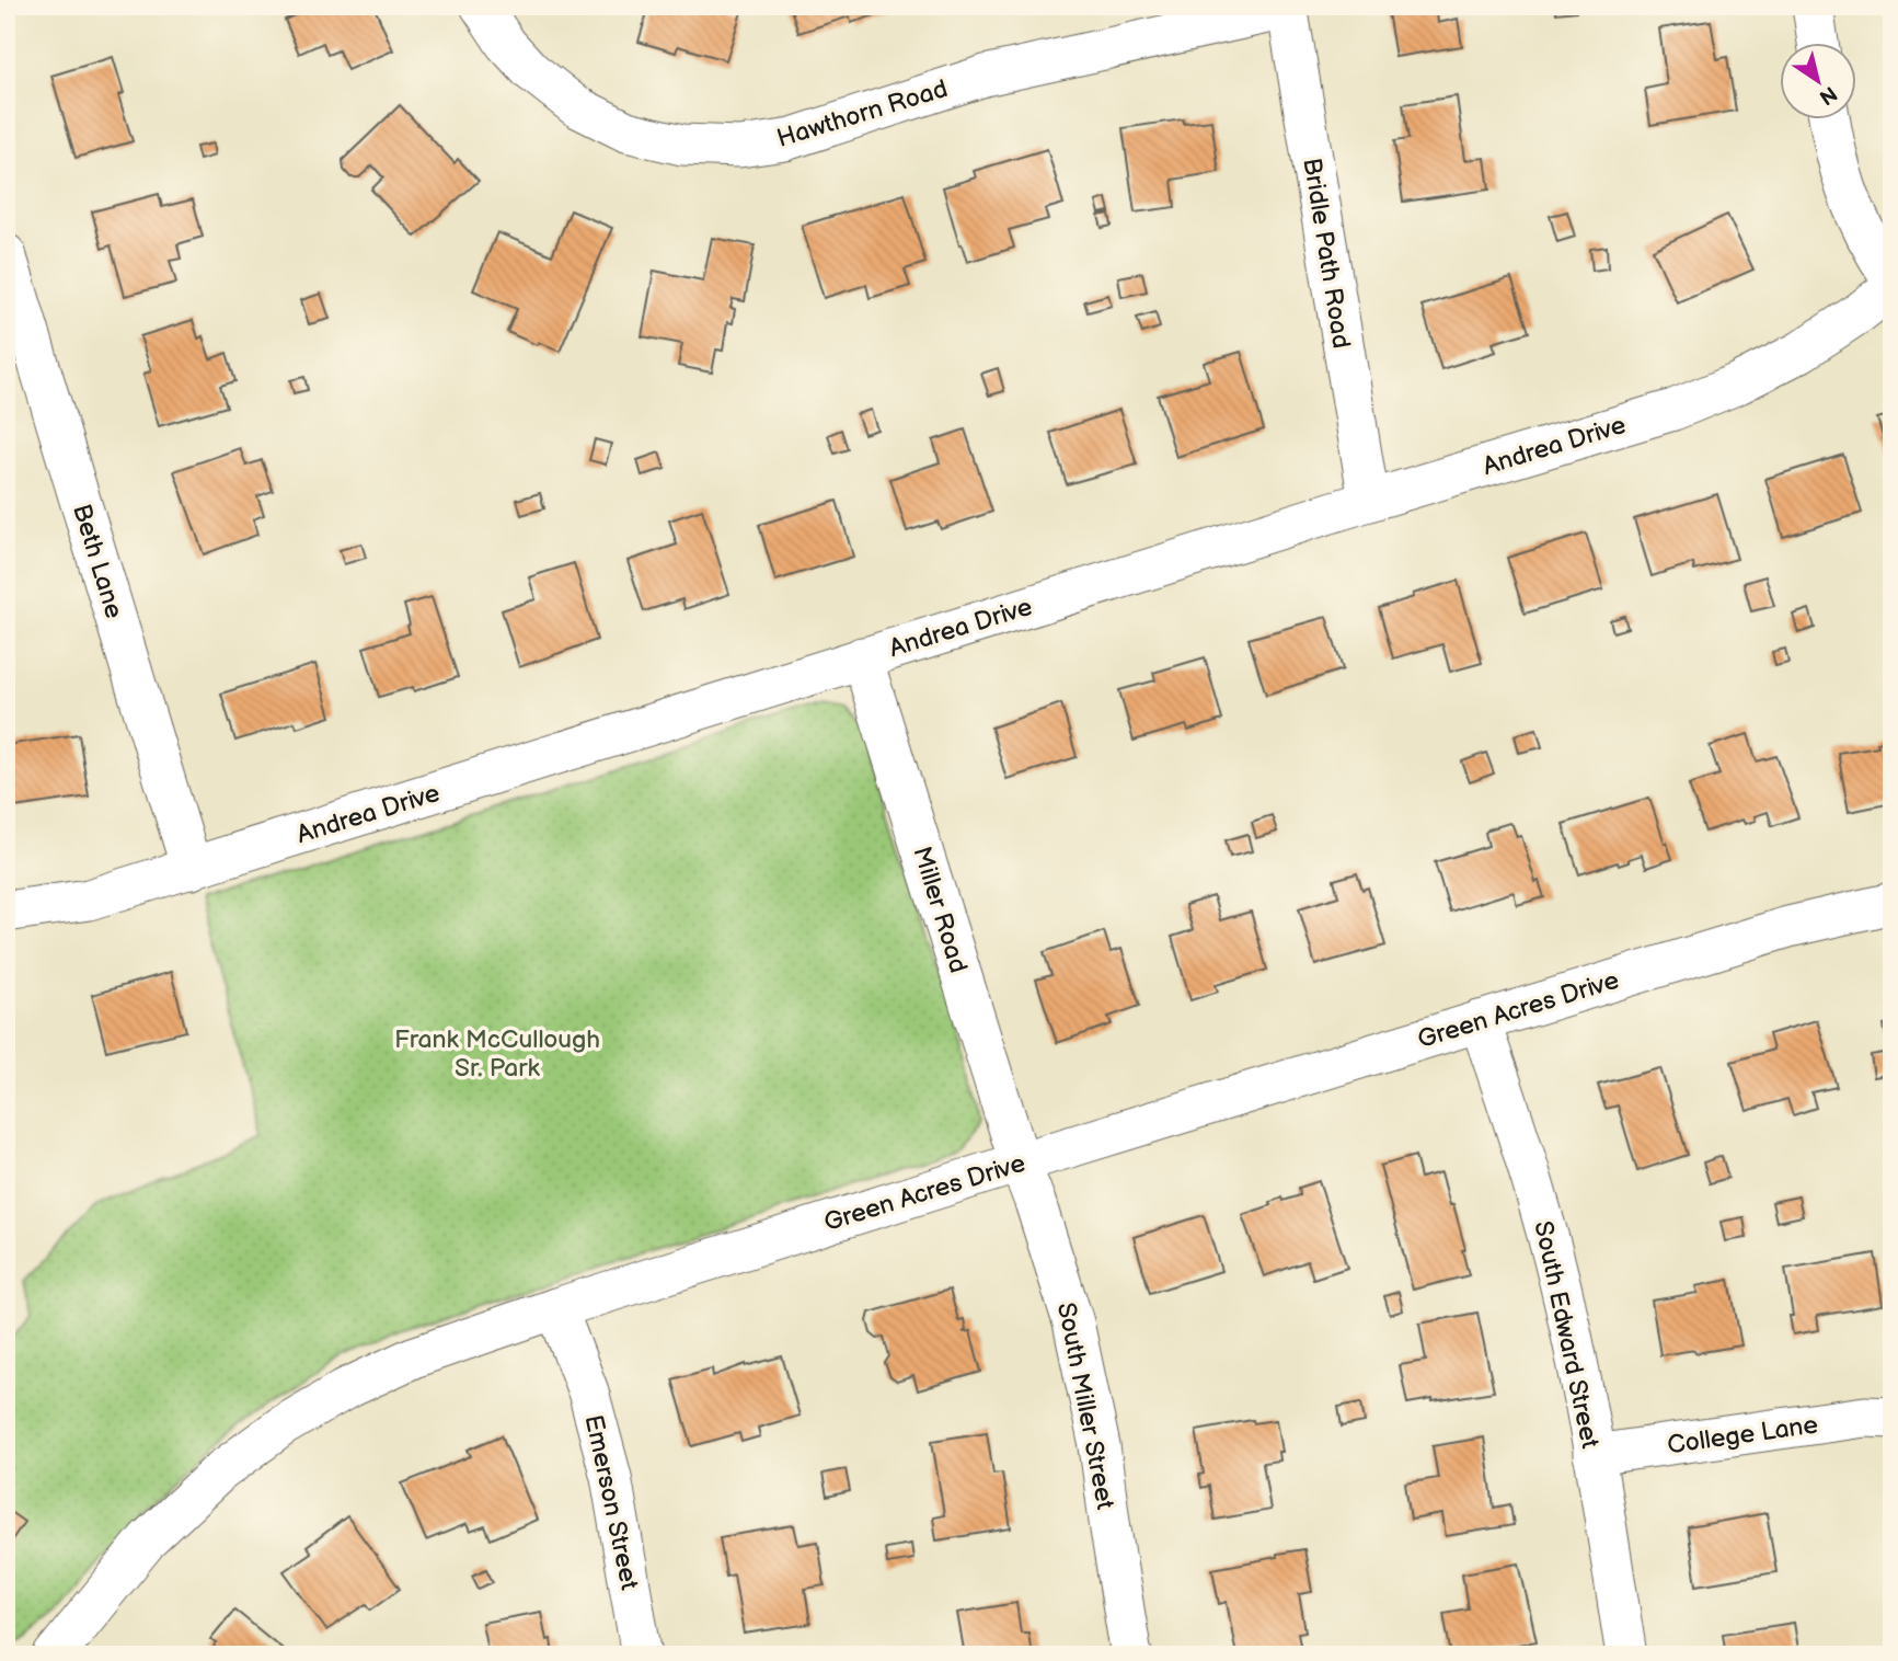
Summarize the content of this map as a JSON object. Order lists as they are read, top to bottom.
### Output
{
  "streets": {
    "street": [
      "Hawthorn Road",
      "Bridle Path Road",
      "Andrea Drive",
      "Beth Lane",
      "Miller Road",
      "Green Acres Drive",
      "South Edward Street",
      "South Miller Street",
      "College Lane",
      "Emerson Street"
    ]
  },
  "crossings": [
    ["Hawthorn Road", "Bridle Path Road"],
    ["Bridle Path Road", "Andrea Drive"],
    ["Andrea Drive", "Beth Lane"],
    ["Andrea Drive", "Miller Road"],
    ["Miller Road", "Green Acres Drive"],
    ["Miller Road", "South Miller Street"],
    ["Green Acres Drive", "South Edward Street"],
    ["Green Acres Drive", "South Miller Street"],
    ["Green Acres Drive", "Emerson Street"],
    ["South Edward Street", "College Lane"]
  ],
  "parks": ["Frank McCullough Sr. Park"],
  "north": "bottom right"
}
